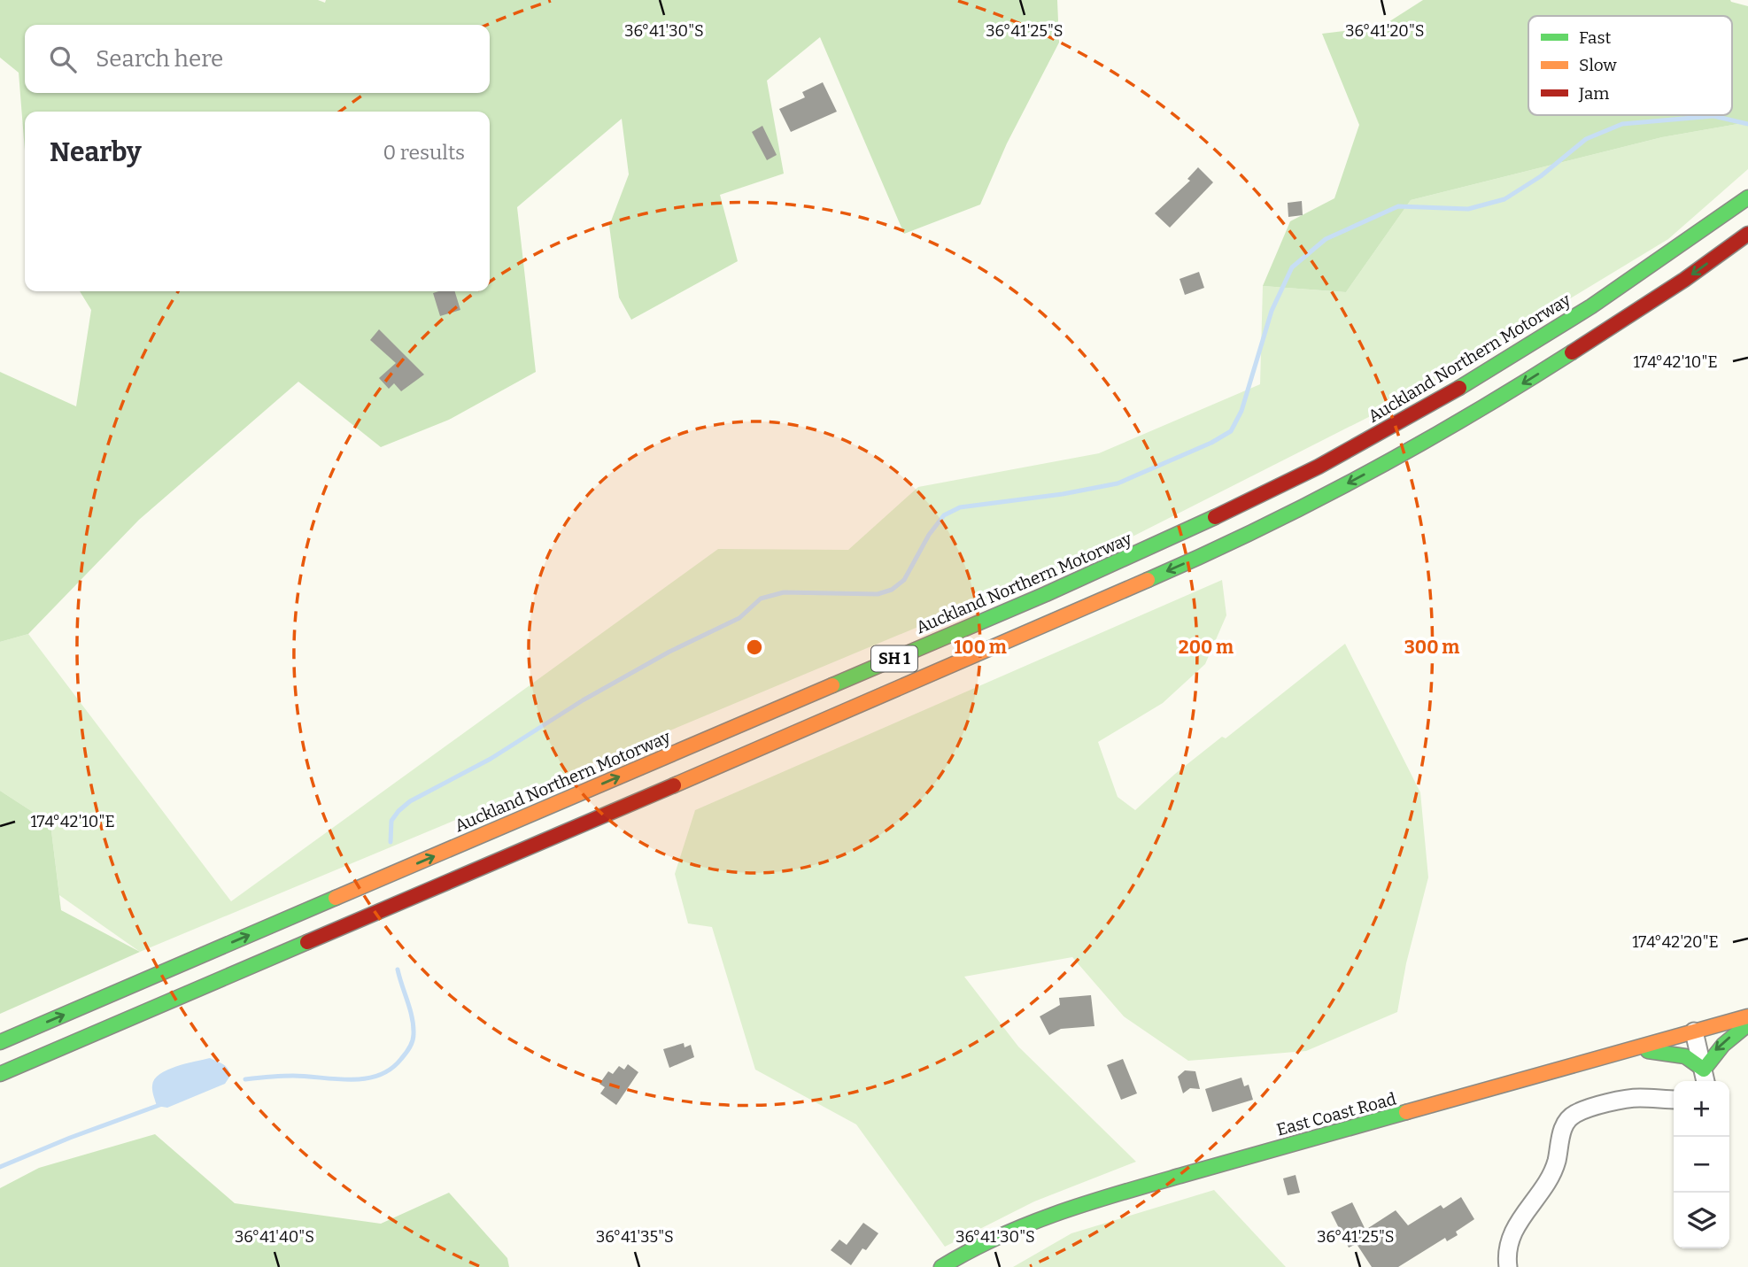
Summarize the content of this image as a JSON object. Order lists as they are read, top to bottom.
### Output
{
  "streets": {
    "main road": ["Auckland Northern Motorway", "SH 1", "East Coast Road"]
  },
  "legend": ["Fast", "Slow", "Jam"],
  "page": {
    "search": "Search here",
    "heading": ["Nearby", "0 results"],
    "map_buttons": ["+", "−"]
  },
  "coordinates": [
    "36°41'30\"S",
    "36°41'25\"S",
    "36°41'20\"S",
    "174°42'10\"E",
    "174°42'20\"E",
    "36°41'40\"S",
    "36°41'35\"S"
  ],
  "rings": ["100 m", "200 m", "300 m"]
}
